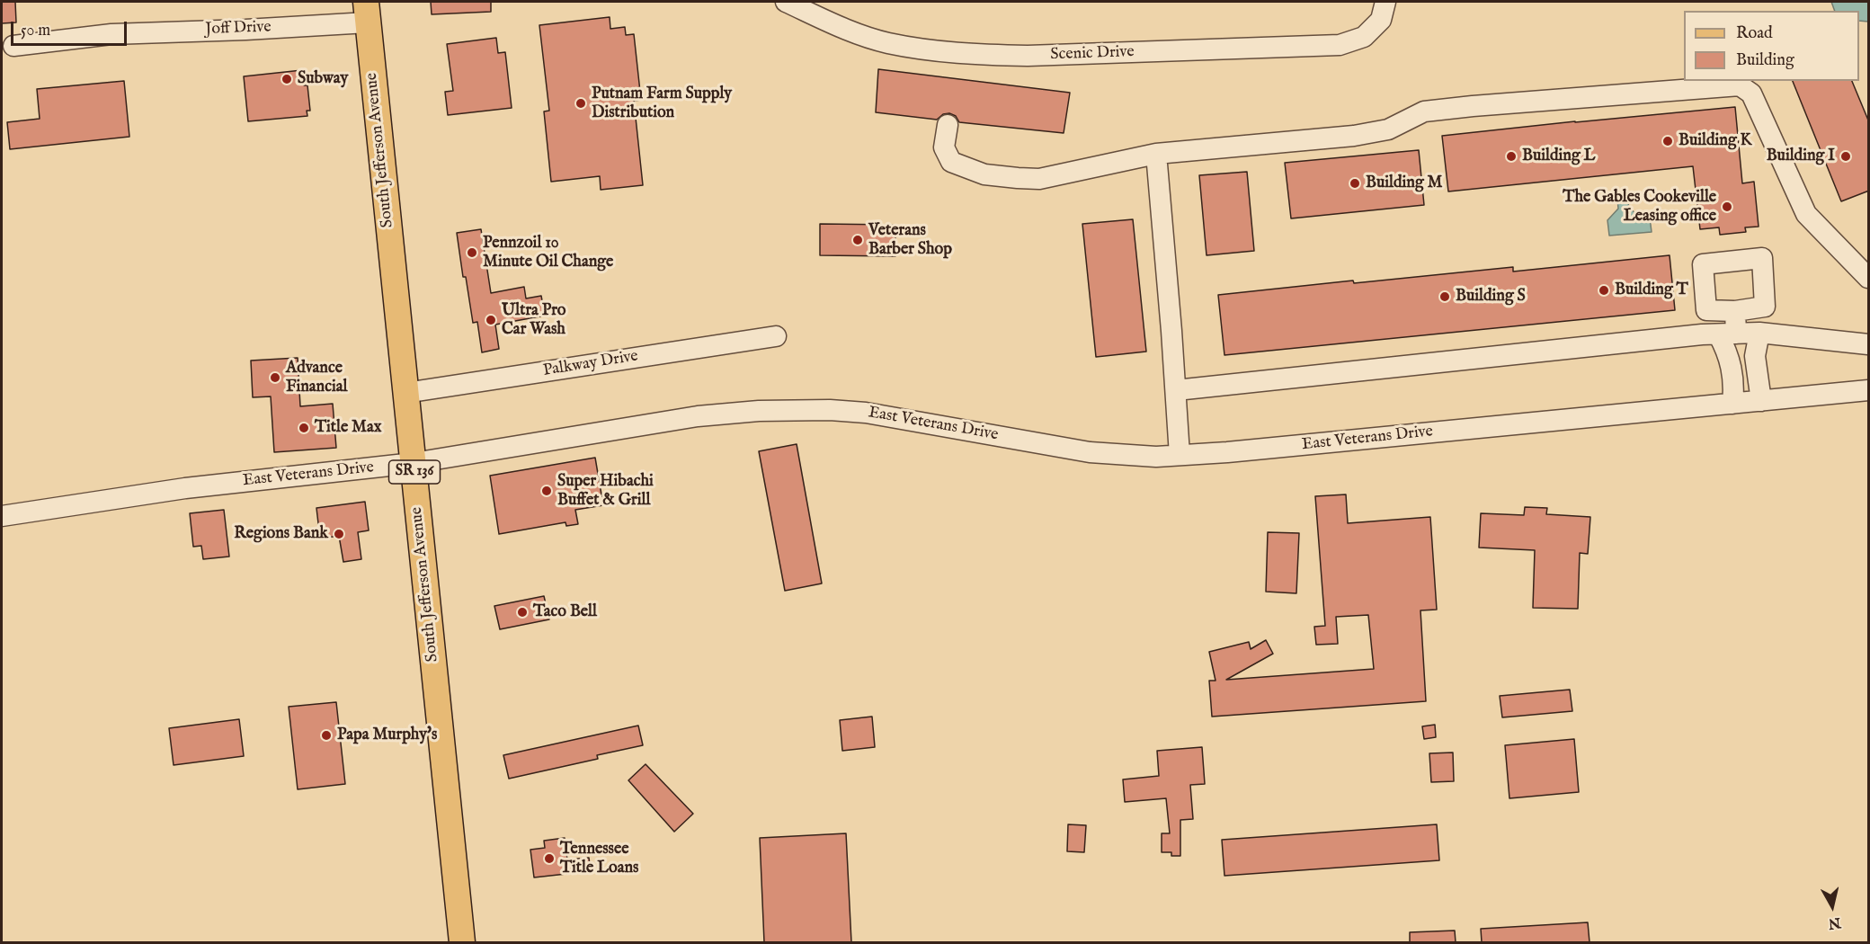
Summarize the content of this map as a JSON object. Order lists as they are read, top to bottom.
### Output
{
  "streets": {
    "main road": ["South Jefferson Avenue", "SR 136"],
    "street": [
      "Joff Drive",
      "Scenic Drive",
      "Palkway Drive",
      "East Veterans Drive"
    ]
  },
  "crossings": [
    ["Joff Drive", "South Jefferson Avenue"],
    ["South Jefferson Avenue", "Palkway Drive"],
    ["South Jefferson Avenue", "East Veterans Drive"]
  ],
  "places": [
    "Subway",
    "Putnam Farm Supply Distribution",
    "Building K",
    "Building L",
    "Building I",
    "Building M",
    "The Gables Cookeville Leasing office",
    "Veterans Barber Shop",
    "Pennzoil 10 Minute Oil Change",
    "Building T",
    "Building S",
    "Ultra Pro Car Wash",
    "Advance Financial",
    "Title Max",
    "Super Hibachi Buffet & Grill",
    "Regions Bank",
    "Taco Bell",
    "Papa Murphy's",
    "Tennessee Title Loans"
  ],
  "legend": ["Road", "Building"],
  "scale_bar": "50 m",
  "north": "bottom"
}
